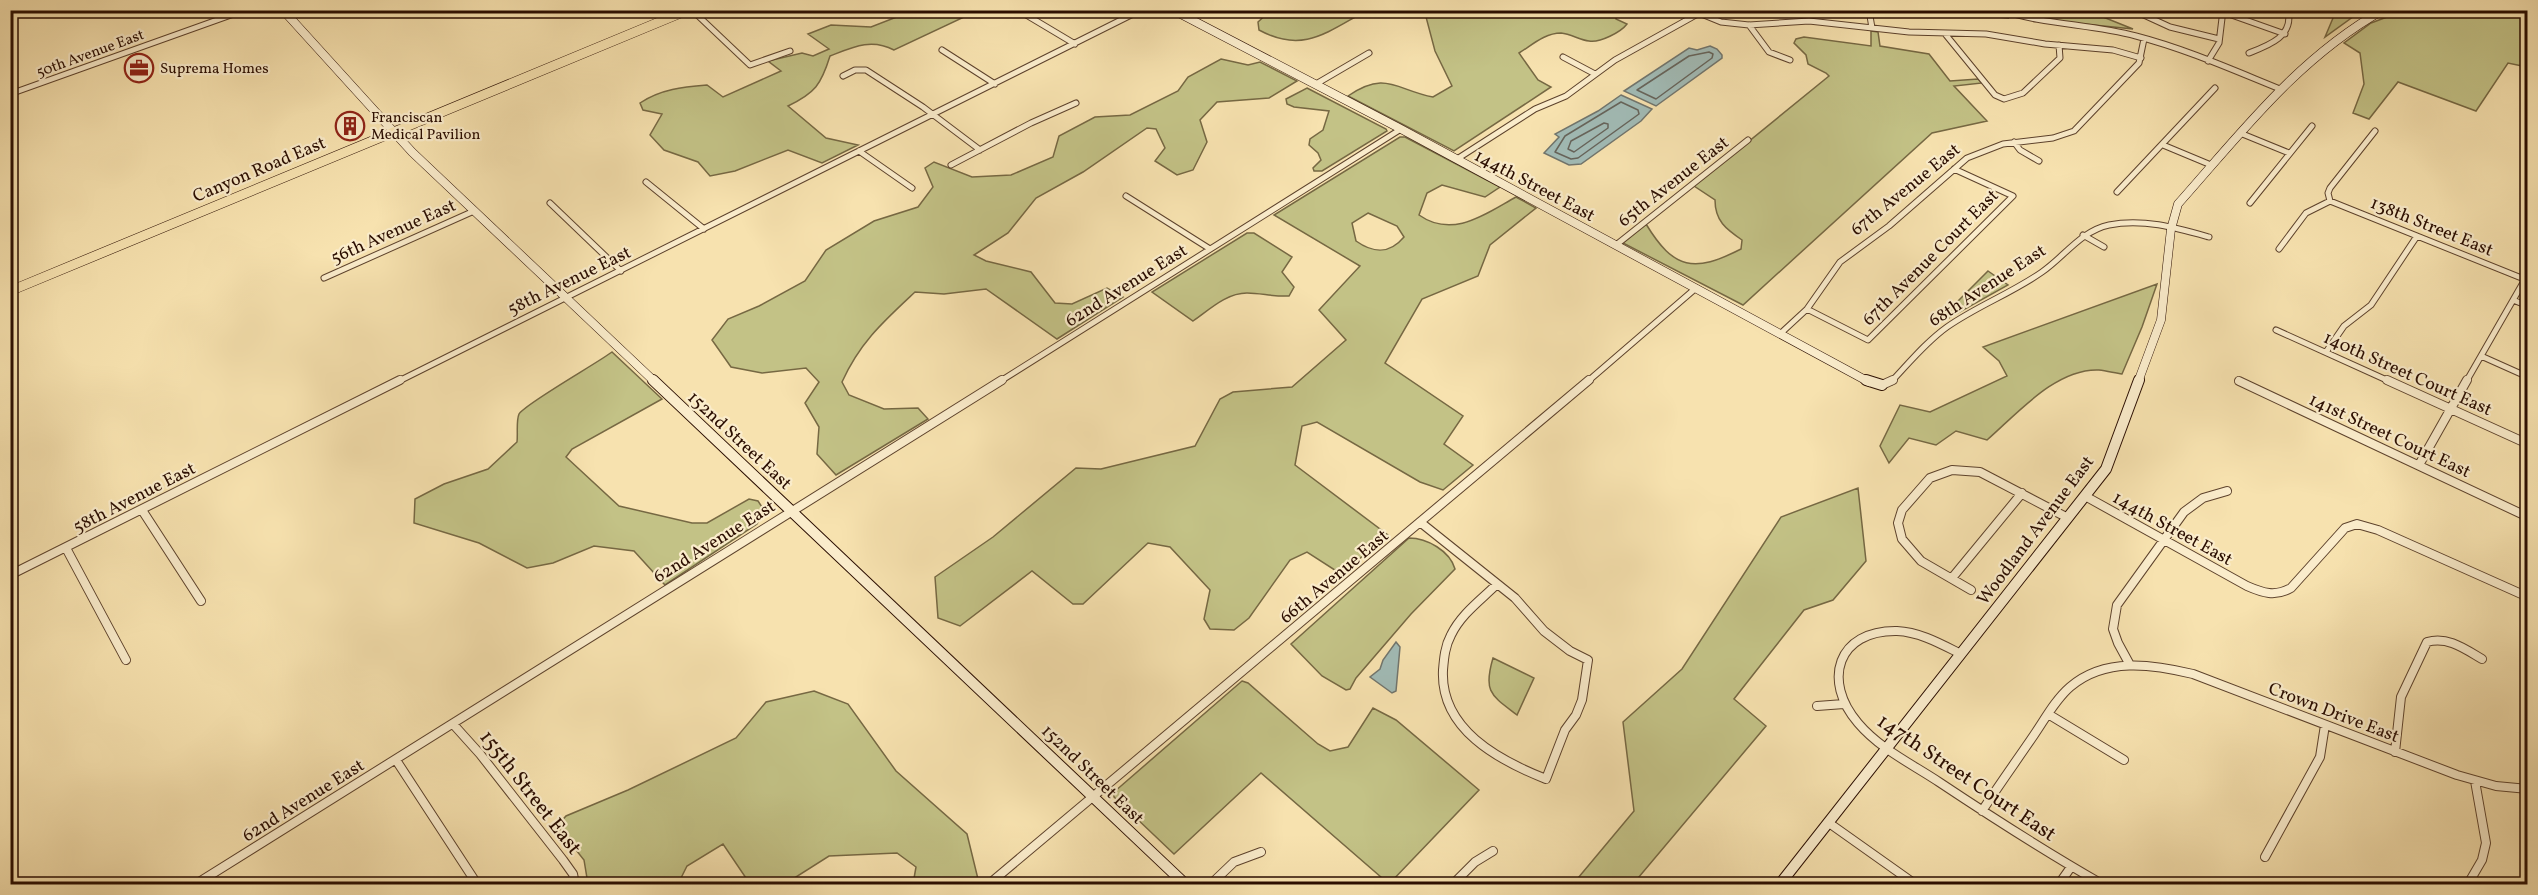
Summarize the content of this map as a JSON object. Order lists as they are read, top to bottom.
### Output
{
  "streets": {
    "main road": ["Canyon Road East"],
    "street": [
      "50th Avenue East",
      "65th Avenue East",
      "144th Street East",
      "67th Avenue East",
      "138th Street East",
      "56th Avenue East",
      "67th Avenue Court East",
      "58th Avenue East",
      "62nd Avenue East",
      "68th Avenue East",
      "140th Street Court East",
      "141st Street Court East",
      "152nd Street East",
      "Woodland Avenue East",
      "66th Avenue East",
      "Crown Drive East",
      "147th Street Court East",
      "155th Street East"
    ]
  },
  "crossings": [
    ["Canyon Road East", "152nd Street East"],
    ["65th Avenue East", "144th Street East"],
    ["144th Street East", "67th Avenue East"],
    ["144th Street East", "62nd Avenue East"],
    ["144th Street East", "68th Avenue East"],
    ["144th Street East", "Woodland Avenue East"],
    ["144th Street East", "66th Avenue East"],
    ["67th Avenue East", "67th Avenue Court East"],
    ["56th Avenue East", "152nd Street East"],
    ["58th Avenue East", "152nd Street East"],
    ["62nd Avenue East", "152nd Street East"],
    ["62nd Avenue East", "155th Street East"],
    ["68th Avenue East", "Woodland Avenue East"],
    ["152nd Street East", "66th Avenue East"],
    ["Woodland Avenue East", "147th Street Court East"],
    ["Crown Drive East", "147th Street Court East"]
  ],
  "places": {
    "office": ["Suprema Homes"],
    "building": ["Franciscan Medical Pavilion"]
  }
}
